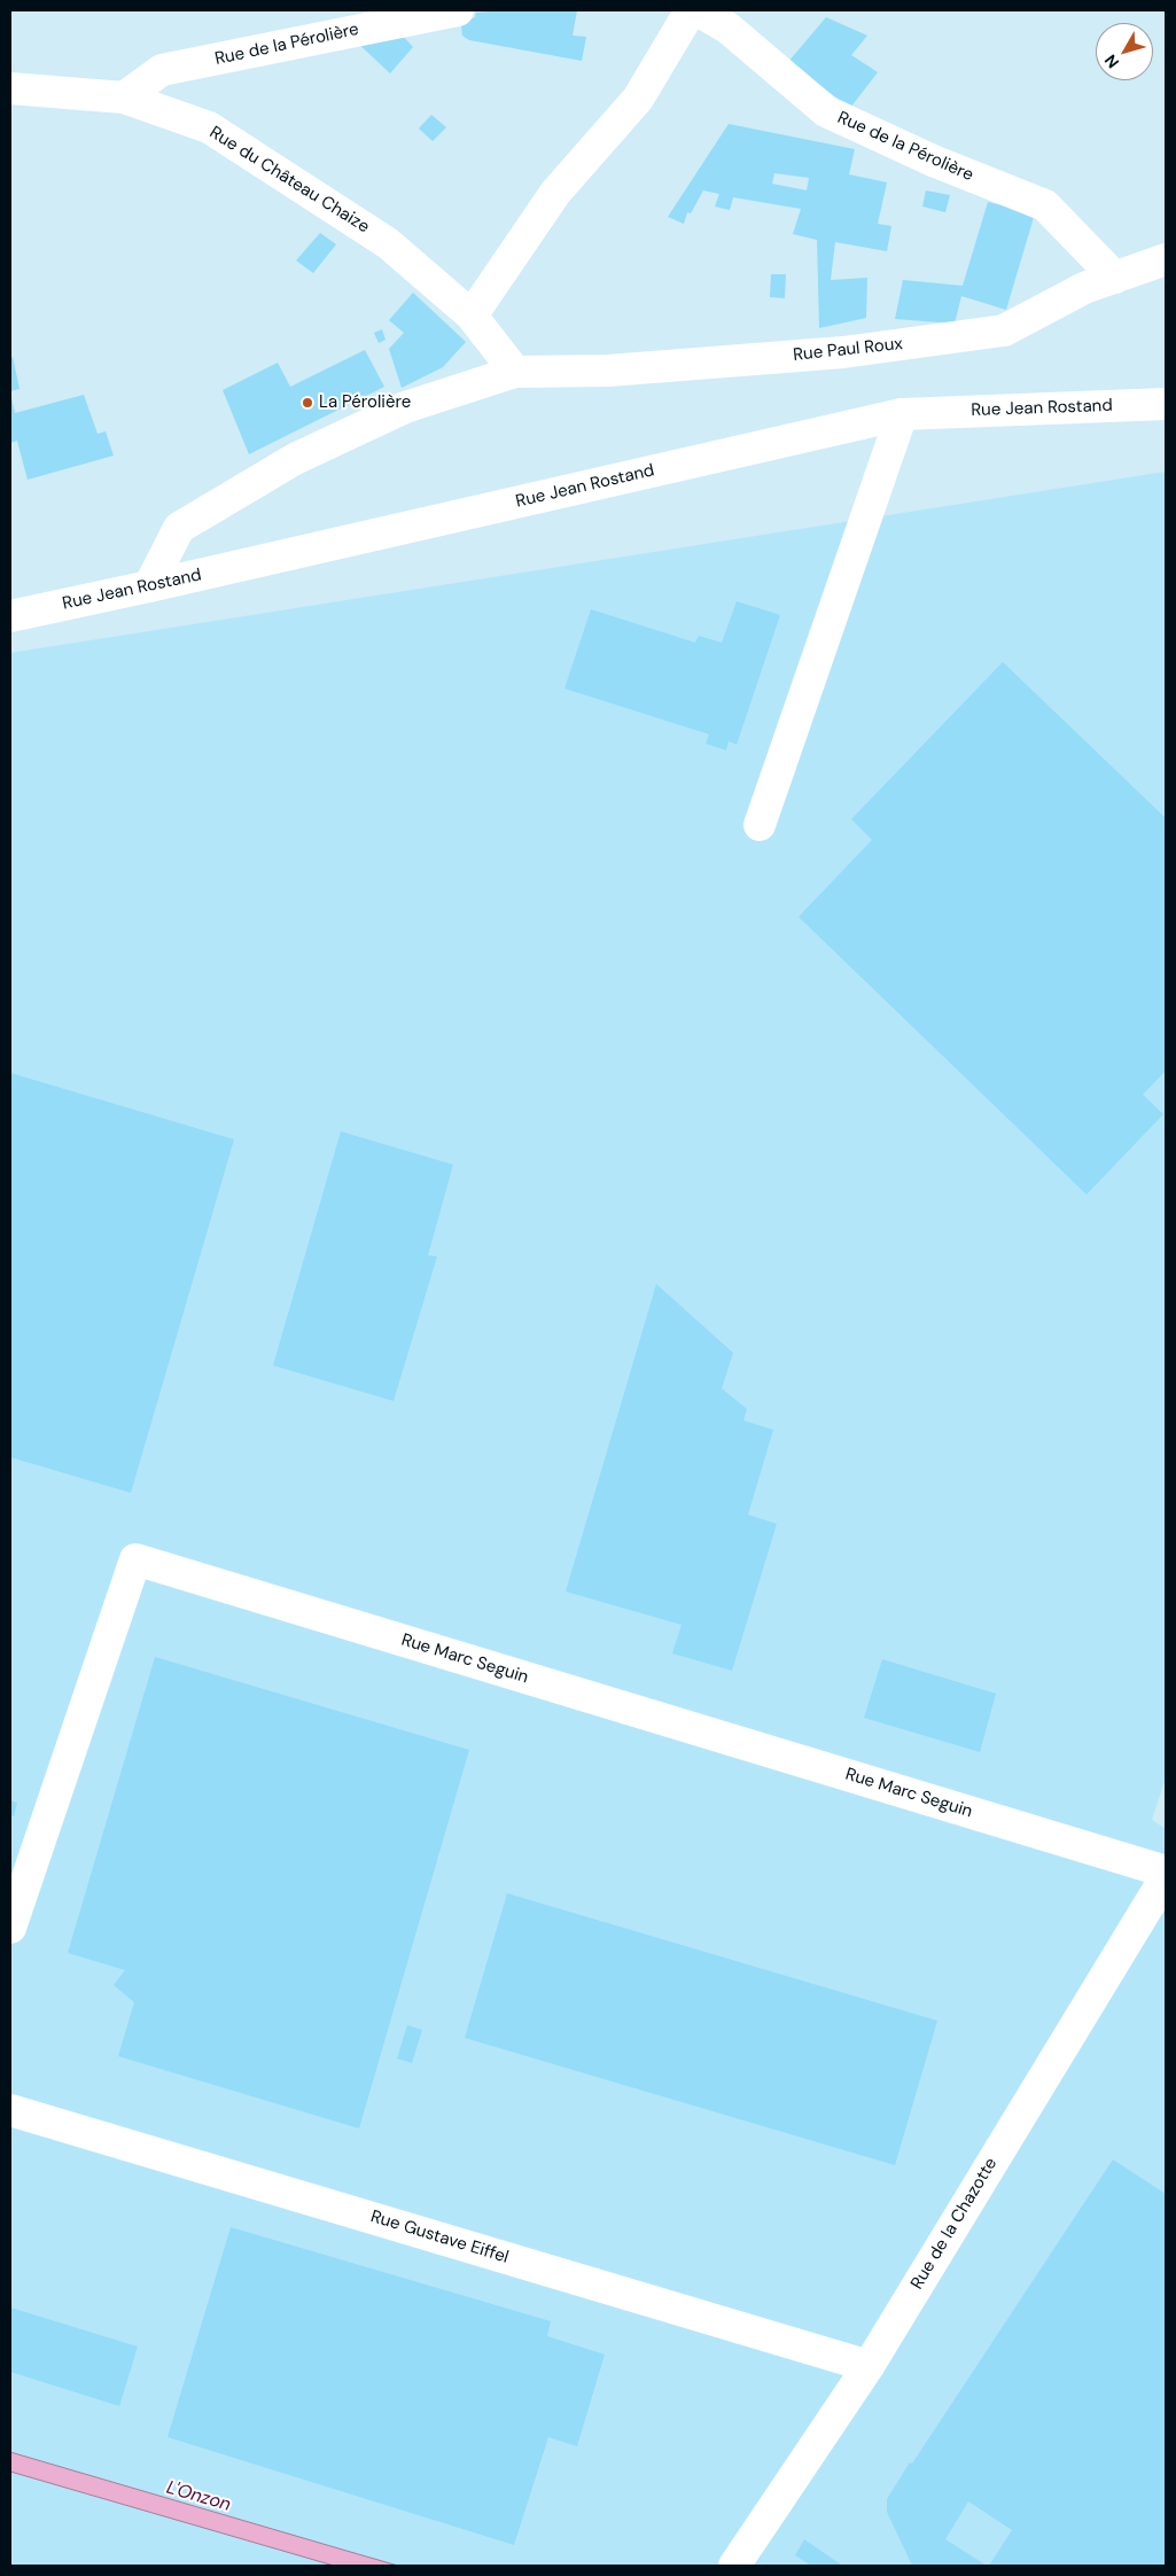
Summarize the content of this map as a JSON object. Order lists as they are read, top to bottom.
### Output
{
  "streets": {
    "street": [
      "Rue de la Pérolière",
      "Rue du Château Chaize",
      "Rue Paul Roux",
      "Rue Jean Rostand",
      "Rue Marc Seguin",
      "Rue de la Chazotte",
      "Rue Gustave Eiffel"
    ]
  },
  "crossings": [
    ["Rue de la Pérolière", "Rue du Château Chaize"],
    ["Rue de la Pérolière", "Rue Paul Roux"],
    ["Rue du Château Chaize", "Rue Paul Roux"],
    ["Rue Paul Roux", "Rue Jean Rostand"],
    ["Rue de la Chazotte", "Rue Gustave Eiffel"]
  ],
  "water": ["L'Onzon"],
  "places": ["La Pérolière"],
  "north": "bottom left"
}
